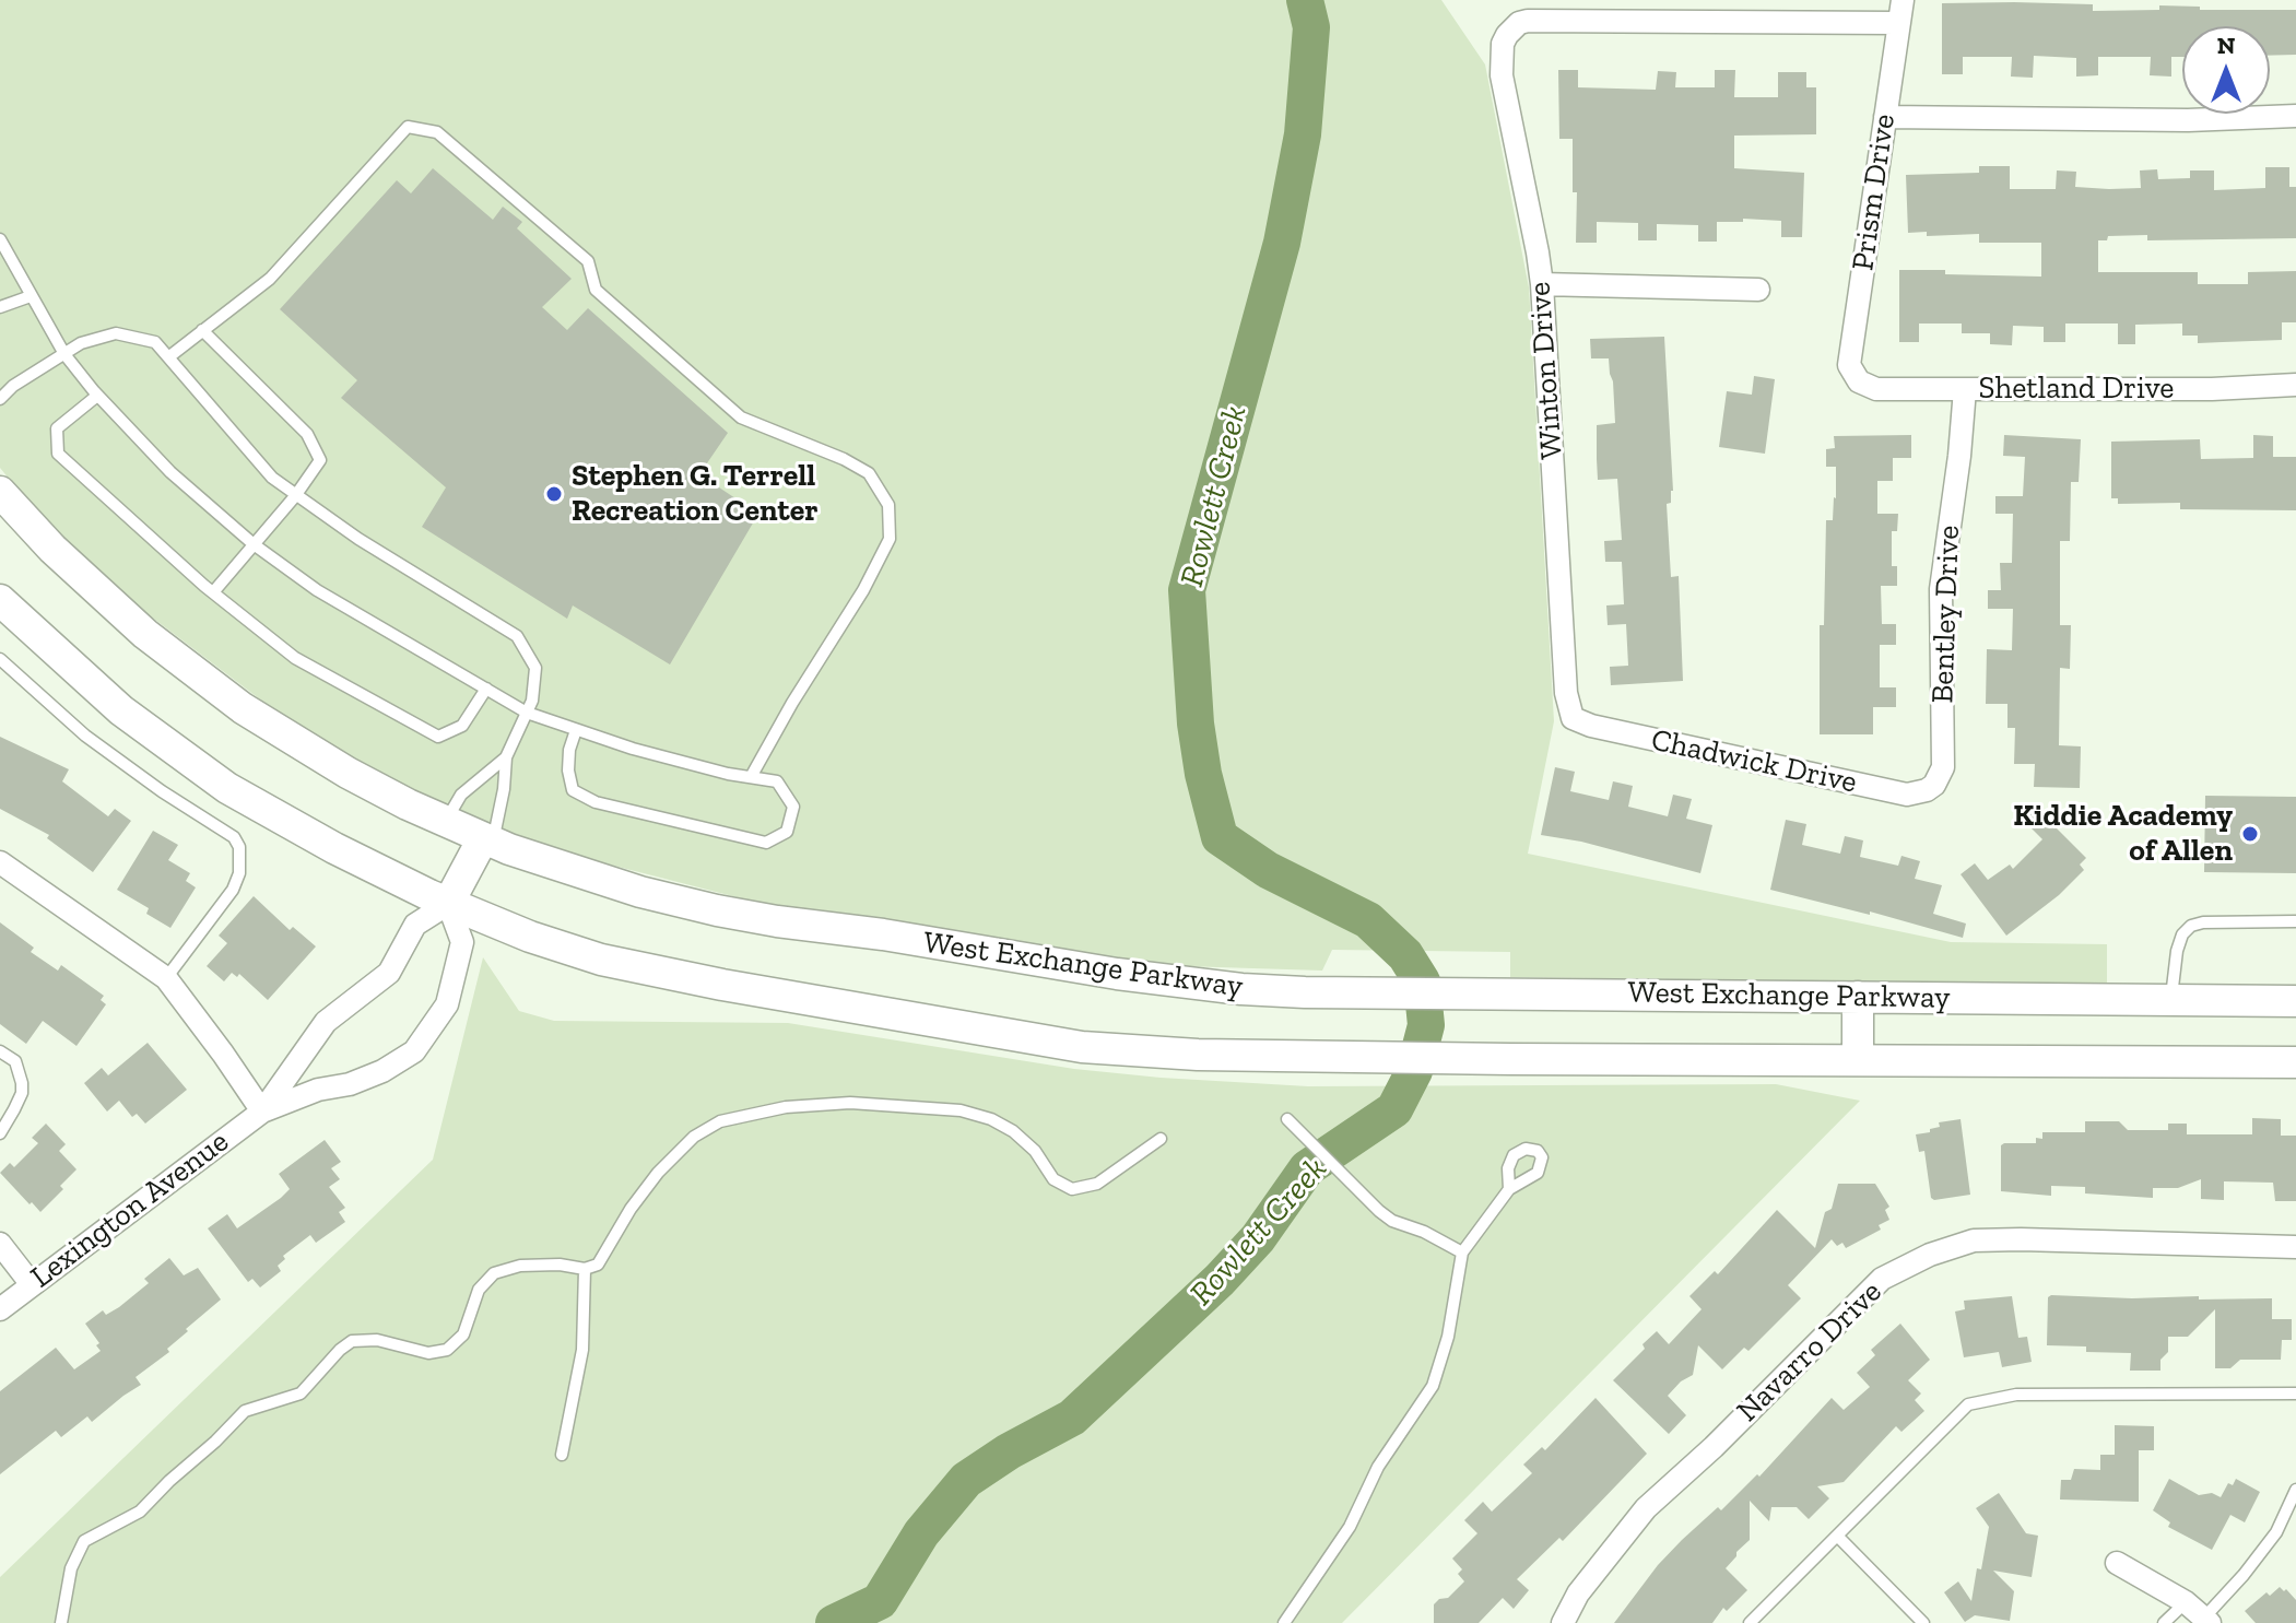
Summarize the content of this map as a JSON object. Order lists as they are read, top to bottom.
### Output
{
  "streets": {
    "main road": ["West Exchange Parkway"],
    "street": [
      "Prism Drive",
      "Winton Drive",
      "Shetland Drive",
      "Bentley Drive",
      "Chadwick Drive",
      "Lexington Avenue",
      "Navarro Drive"
    ]
  },
  "crossings": [
    ["Prism Drive", "Winton Drive"],
    ["Prism Drive", "Shetland Drive"],
    ["Winton Drive", "Chadwick Drive"],
    ["Shetland Drive", "Bentley Drive"],
    ["Bentley Drive", "Chadwick Drive"],
    ["West Exchange Parkway", "Lexington Avenue"]
  ],
  "water": ["Rowlett Creek"],
  "places": ["Stephen G. Terrell Recreation Center", "Kiddie Academy of Allen"],
  "north": "top"
}
